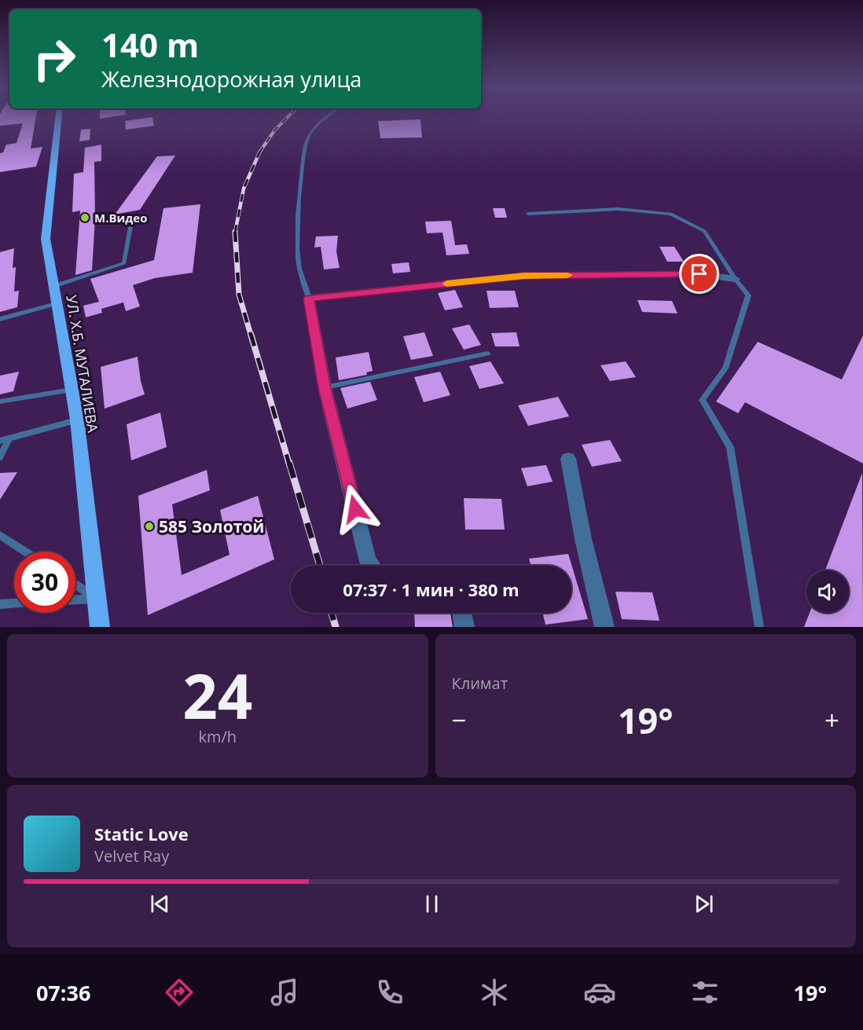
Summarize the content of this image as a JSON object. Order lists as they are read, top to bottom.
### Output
{
  "streets": {
    "main road": ["УЛ. Х.Б. МУТАЛИЕВА"]
  },
  "places": ["М.Видео", "585 Золотой"],
  "page": {
    "turn": ["140 m", "Железнодорожная улица"],
    "limit": "30",
    "trip": "07:37 · 1 мин · 380 m",
    "tile": [
      ["24", "km/h"],
      "Климат"
    ],
    "heat": ["−", "19°", "+"],
    "song": ["Static Love", "Velvet Ray"],
    "tabs": ["07:36", "19°"]
  }
}
